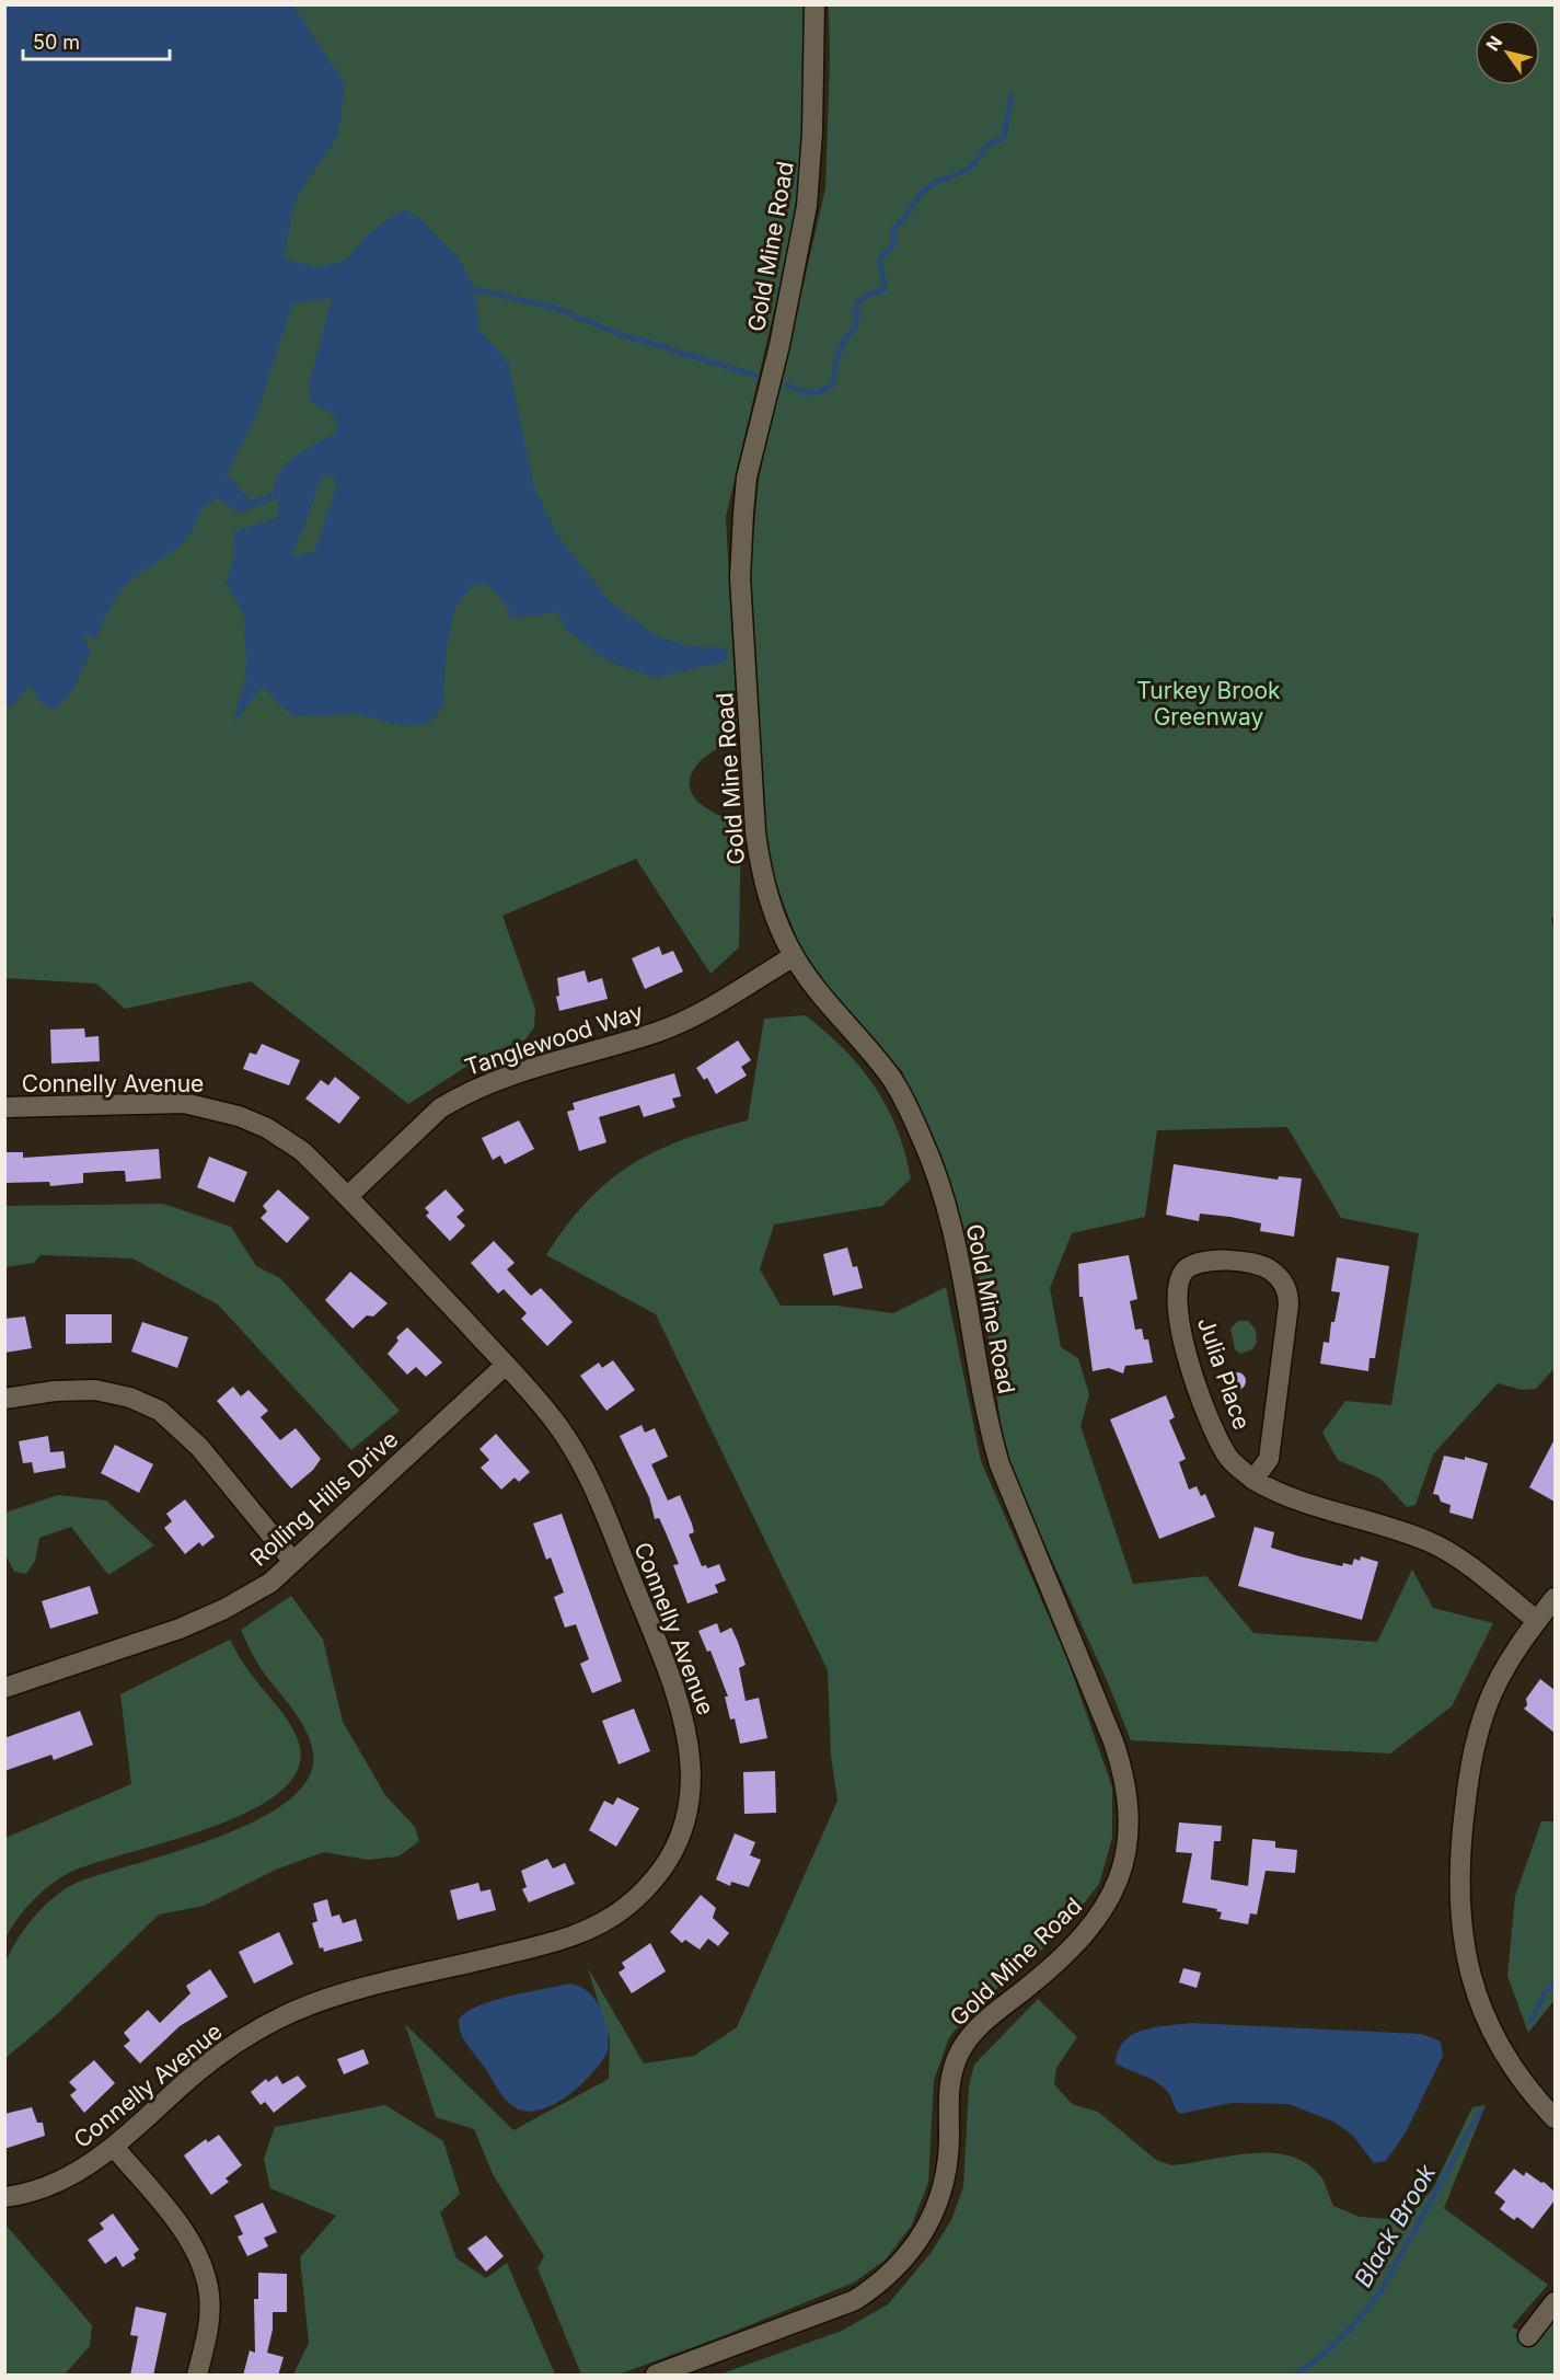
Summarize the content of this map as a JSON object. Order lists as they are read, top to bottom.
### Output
{
  "streets": {
    "street": [
      "Gold Mine Road",
      "Tanglewood Way",
      "Connelly Avenue",
      "Julia Place",
      "Rolling Hills Drive"
    ]
  },
  "crossings": [
    ["Gold Mine Road", "Tanglewood Way"],
    ["Tanglewood Way", "Connelly Avenue"],
    ["Connelly Avenue", "Rolling Hills Drive"]
  ],
  "water": ["Black Brook"],
  "parks": ["Turkey Brook Greenway"],
  "scale_bar": "50 m",
  "north": "top left"
}
